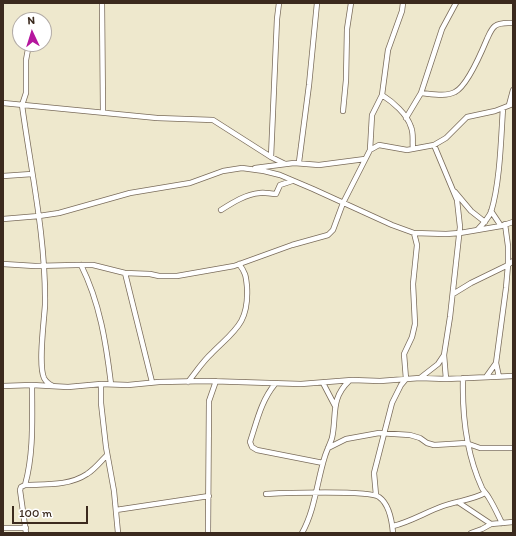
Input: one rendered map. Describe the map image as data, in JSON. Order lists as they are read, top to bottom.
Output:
{
  "scale_bar": "100 m",
  "north": "top"
}
